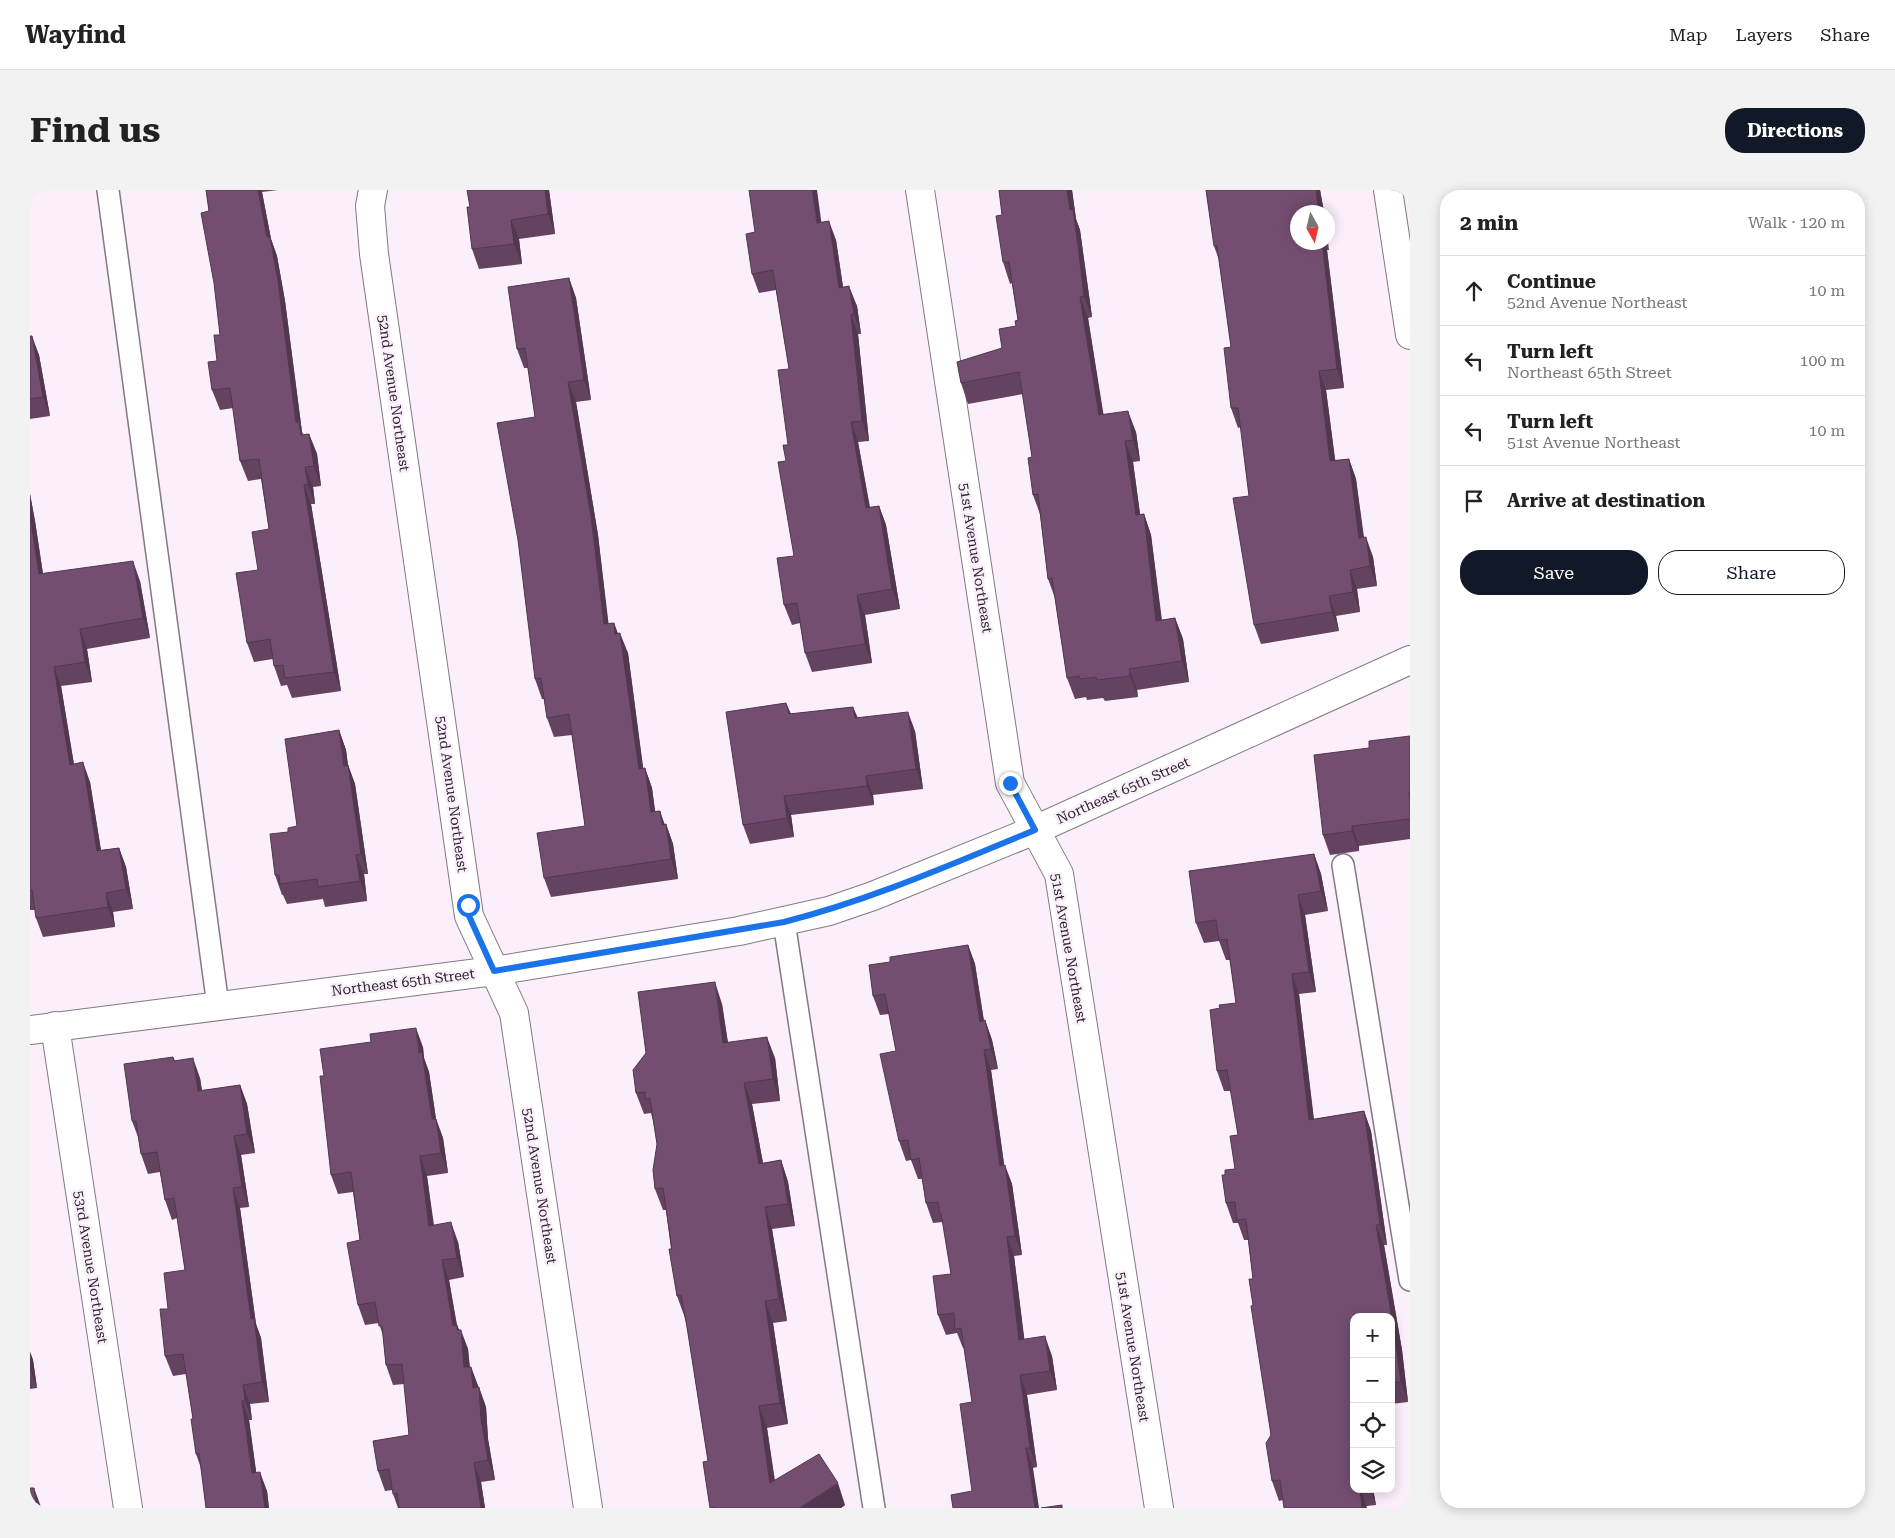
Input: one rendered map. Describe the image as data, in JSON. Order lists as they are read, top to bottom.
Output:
{
  "streets": {
    "street": [
      "52nd Avenue Northeast",
      "51st Avenue Northeast",
      "Northeast 65th Street",
      "53rd Avenue Northeast"
    ]
  },
  "crossings": [
    ["52nd Avenue Northeast", "Northeast 65th Street"],
    ["51st Avenue Northeast", "Northeast 65th Street"],
    ["Northeast 65th Street", "53rd Avenue Northeast"]
  ],
  "north": "bottom",
  "page": {
    "header": "Wayfind",
    "nav": ["Map", "Layers", "Share"],
    "buttons": [
      "Directions",
      ["Save", "Share"]
    ],
    "title": "Find us",
    "heading": ["2 min", "Walk · 120 m"],
    "list": [
      ["Continue", "52nd Avenue Northeast", "10 m"],
      ["Turn left", "Northeast 65th Street", "100 m"],
      ["Turn left", "51st Avenue Northeast", "10 m"],
      "Arrive at destination"
    ],
    "map_buttons": ["+", "−"]
  }
}
